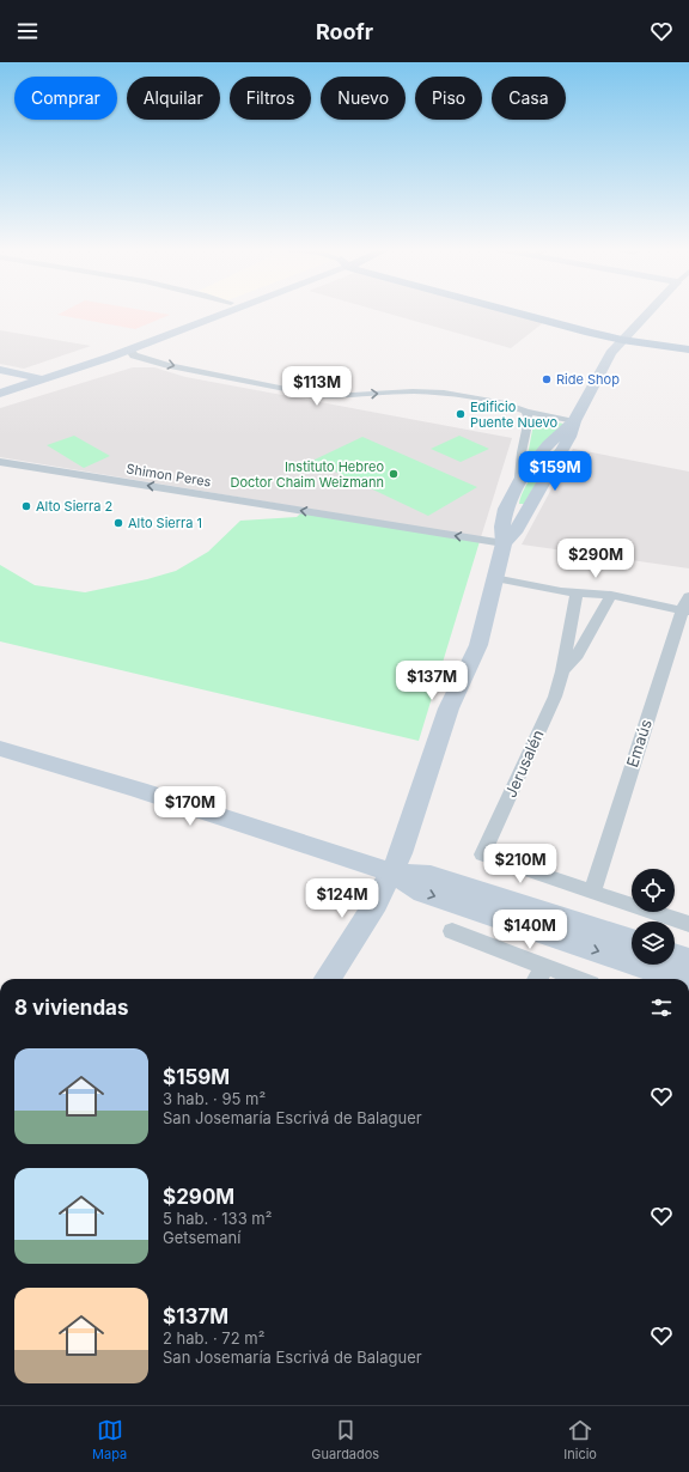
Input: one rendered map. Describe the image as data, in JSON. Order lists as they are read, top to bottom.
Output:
{
  "streets": {
    "street": ["Shimon Peres", "Emaús", "Jerusalén"]
  },
  "crossings": [
    ["Emaús", "Jerusalén"]
  ],
  "places": [
    "Ride Shop",
    "Edificio Puente Nuevo",
    "Instituto Hebreo Doctor Chaim Weizmann",
    "Alto Sierra 2",
    "Alto Sierra 1"
  ],
  "page": {
    "header": "Roofr",
    "chip": [
      "Comprar",
      "Alquilar",
      "Filtros",
      "Nuevo",
      "Piso",
      "Casa"
    ],
    "price": [
      "$113M",
      "$159M",
      "$290M",
      "$137M",
      "$170M",
      "$210M",
      "$124M",
      "$140M"
    ],
    "heading": "8 viviendas",
    "list": [
      {
        "name": "$159M",
        "note": "3 hab. · 95 m² · San Josemaría Escrivá de Balaguer"
      },
      {
        "name": "$290M",
        "note": "5 hab. · 133 m² · Getsemaní"
      },
      {
        "name": "$137M",
        "note": "2 hab. · 72 m² · San Josemaría Escrivá de Balaguer"
      }
    ],
    "tabs": ["Mapa", "Guardados", "Inicio"]
  }
}
